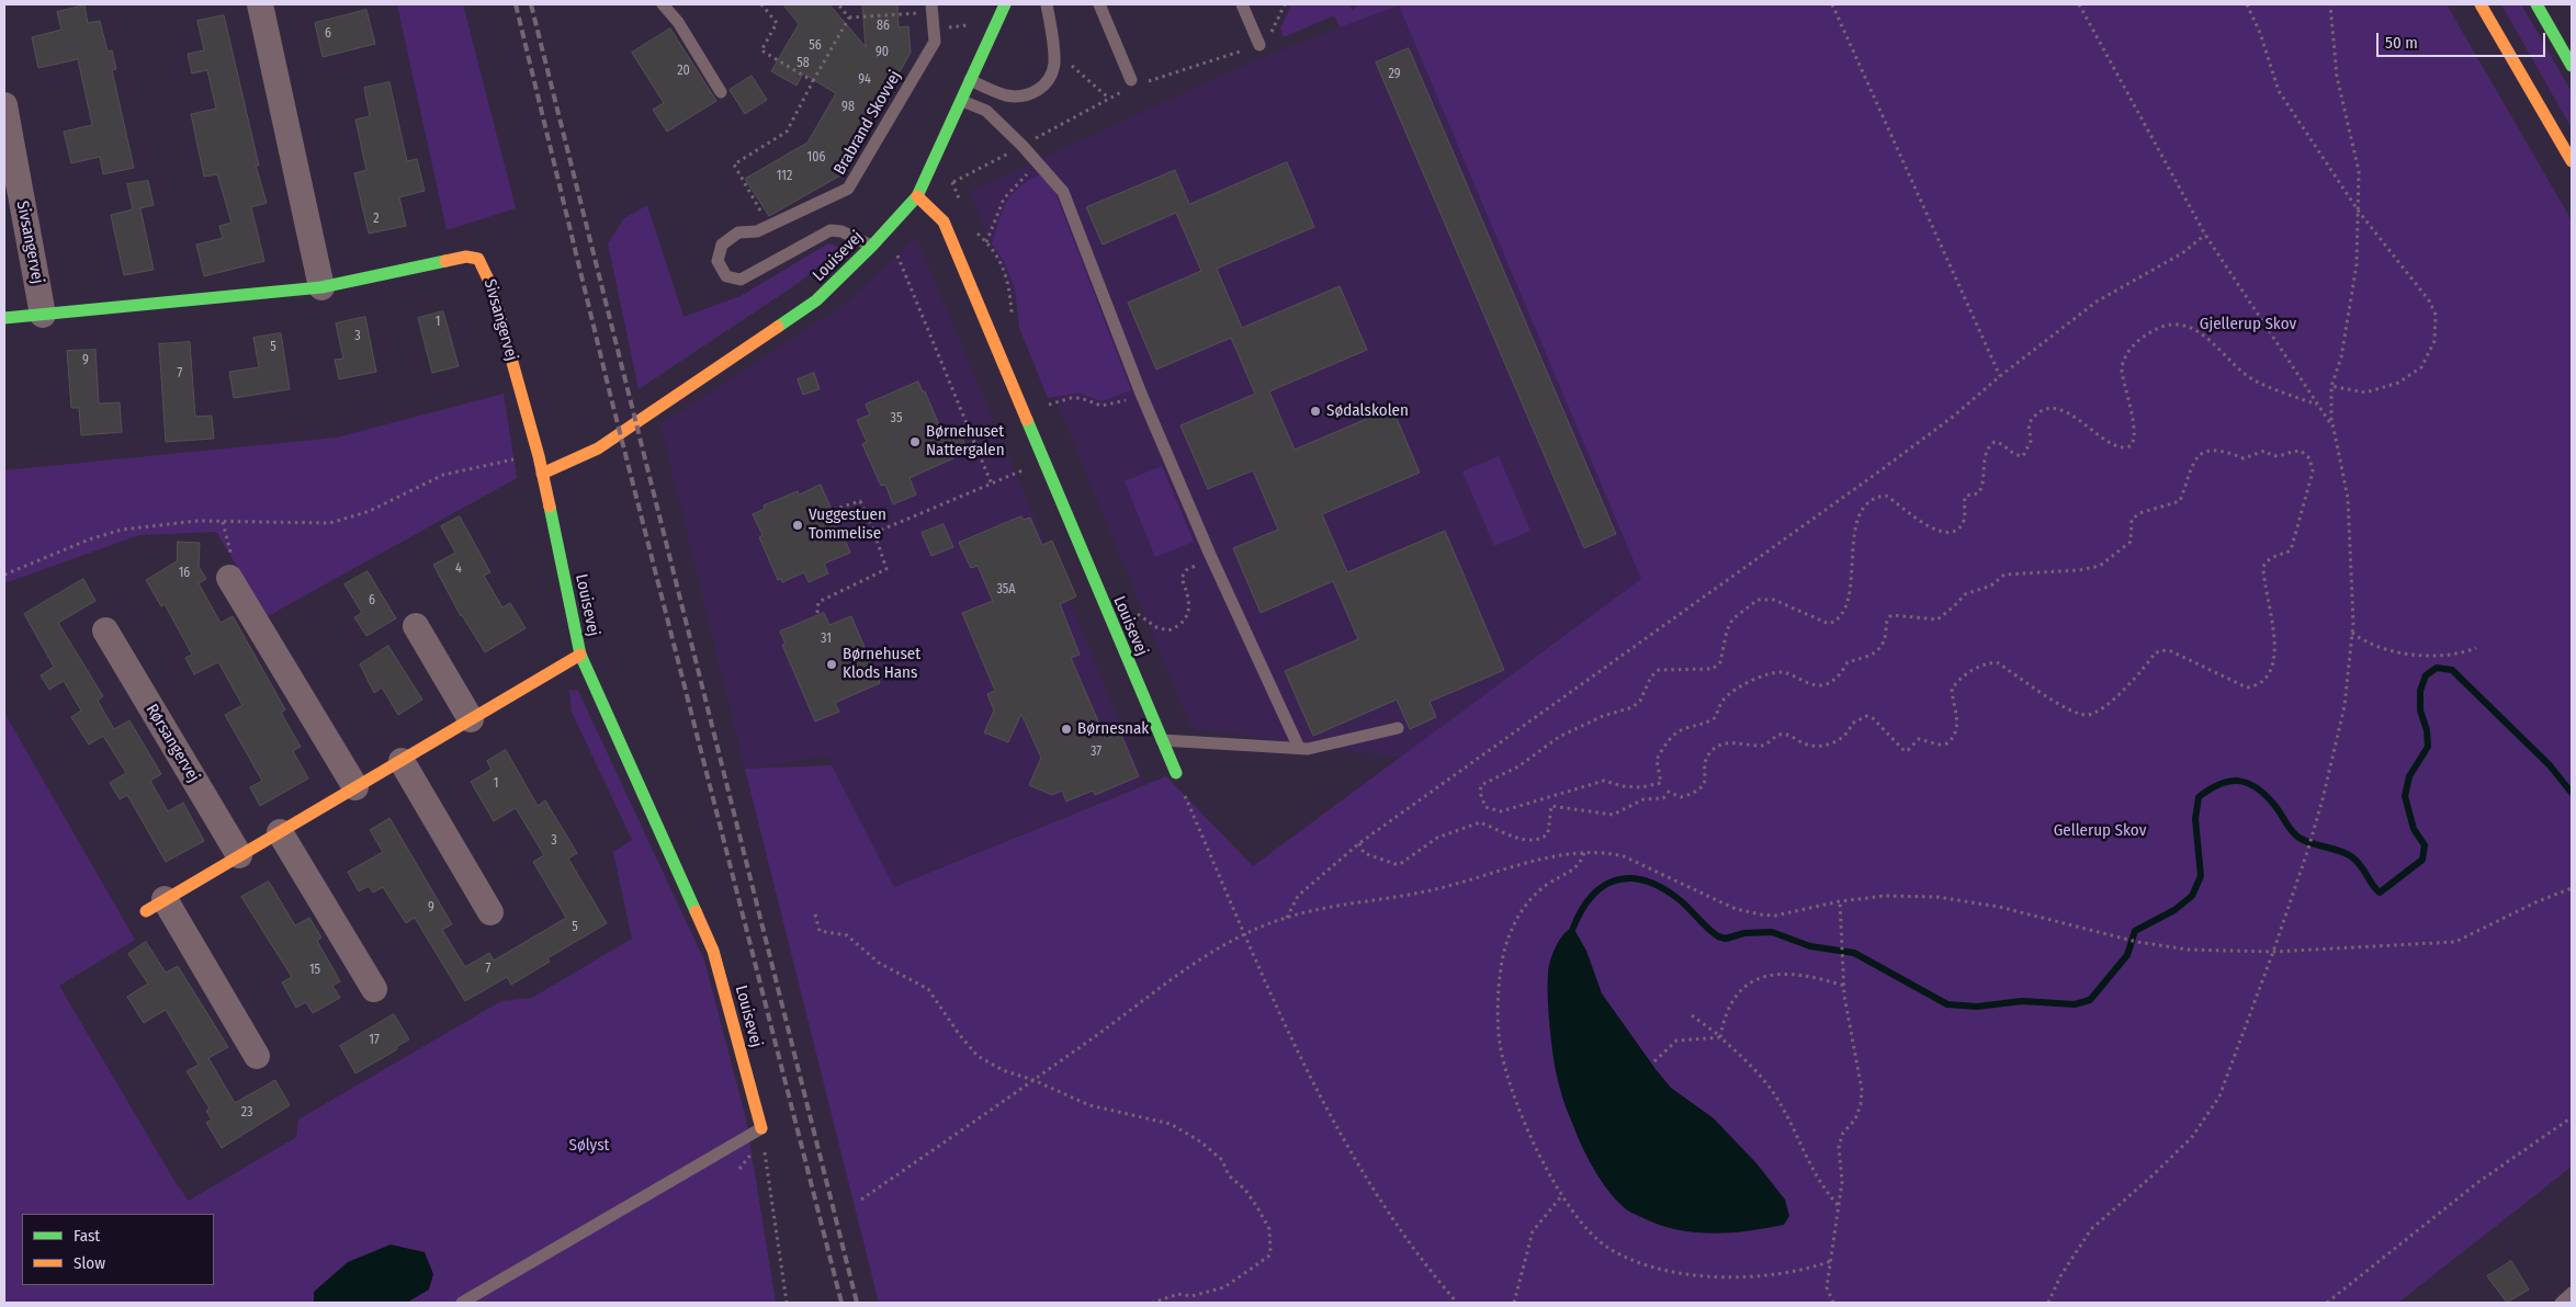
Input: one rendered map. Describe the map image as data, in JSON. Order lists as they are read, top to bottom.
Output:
{
  "streets": {
    "street": ["Sivsangervej", "Louisevej", "Rørsangervej"],
    "lane": ["Brabrand Skovvej"]
  },
  "crossings": [
    ["Brabrand Skovvej", "Louisevej"],
    ["Sivsangervej", "Louisevej"]
  ],
  "parks": ["Gjellerup Skov", "Gellerup Skov", "Sølyst"],
  "places": [
    "Sødalskolen",
    "Børnehuset Nattergalen",
    "Vuggestuen Tommelise",
    "Børnehuset Klods Hans",
    "Børnesnak"
  ],
  "house_numbers": [
    "86",
    "6",
    "56",
    "90",
    "58",
    "20",
    "29",
    "94",
    "98",
    "106",
    "112",
    "2",
    "1",
    "3",
    "5",
    "9",
    "7",
    "35",
    "4",
    "16",
    "35A",
    "6",
    "31",
    "37",
    "1",
    "3",
    "9",
    "5",
    "7",
    "15",
    "17",
    "23"
  ],
  "legend": ["Fast", "Slow"],
  "scale_bar": "50 m"
}
